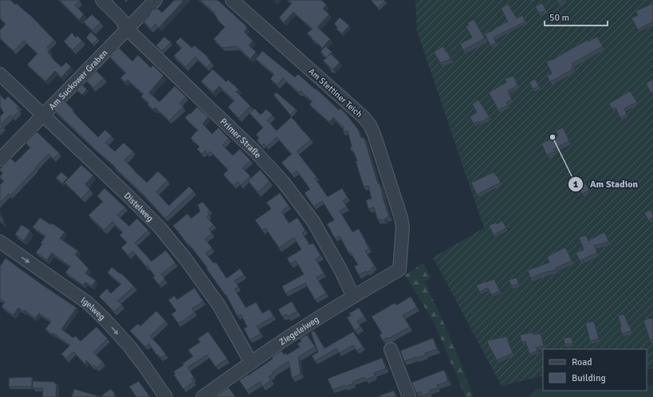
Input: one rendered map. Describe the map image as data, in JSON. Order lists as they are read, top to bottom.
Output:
{
  "streets": {
    "street": [
      "Am Suckower Graben",
      "Am Stettiner Teich",
      "Primer Straße",
      "Distelweg",
      "Igelweg",
      "Ziegeleiweg"
    ]
  },
  "crossings": [
    ["Am Suckower Graben", "Primer Straße"],
    ["Am Suckower Graben", "Distelweg"],
    ["Am Stettiner Teich", "Ziegeleiweg"],
    ["Primer Straße", "Ziegeleiweg"],
    ["Distelweg", "Ziegeleiweg"]
  ],
  "one_way": ["Igelweg"],
  "places": ["Am Stadion"],
  "legend": ["Road", "Building"],
  "scale_bar": "50 m"
}
